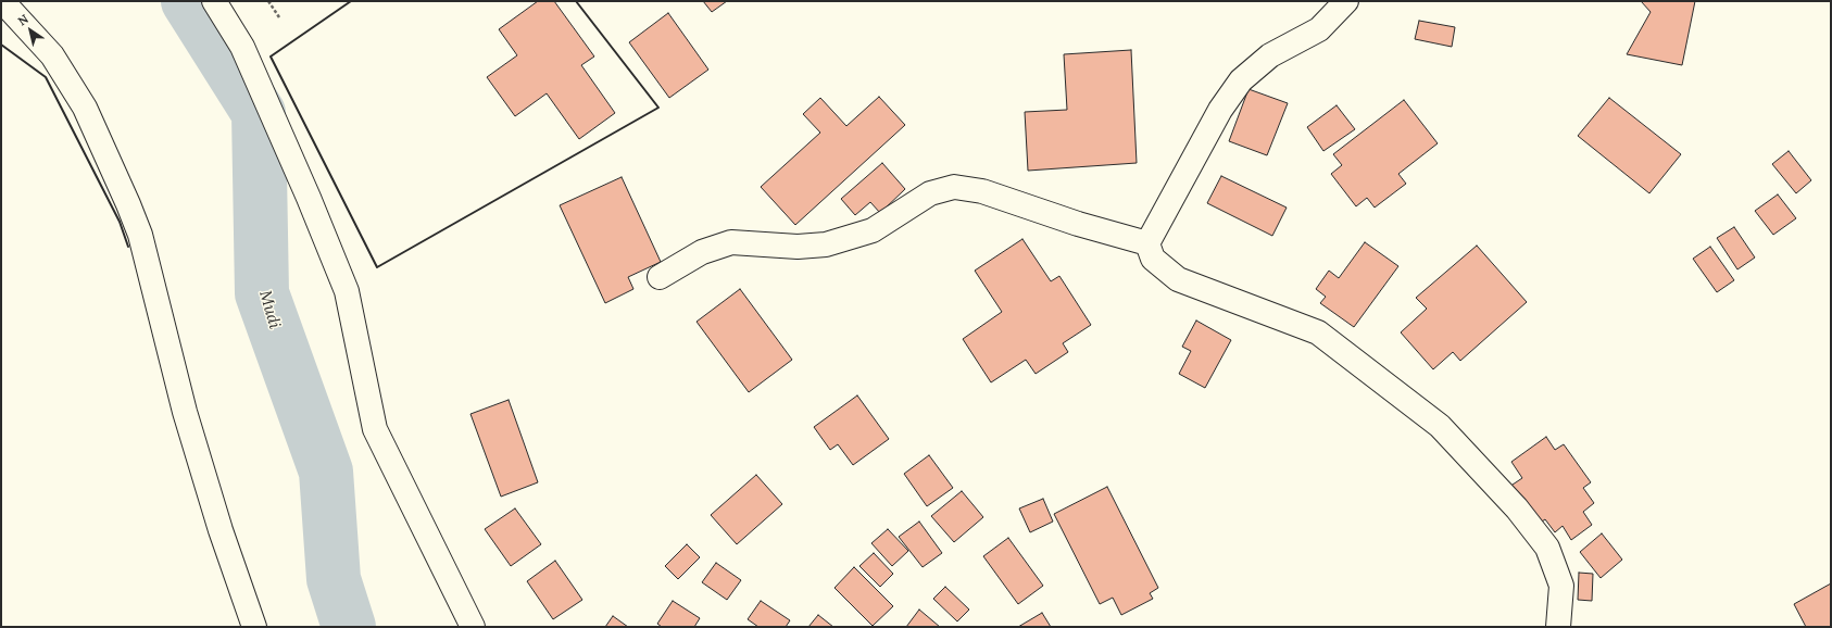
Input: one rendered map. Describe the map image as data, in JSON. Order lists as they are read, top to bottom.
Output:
{
  "water": ["Mudi"],
  "north": "top left"
}
